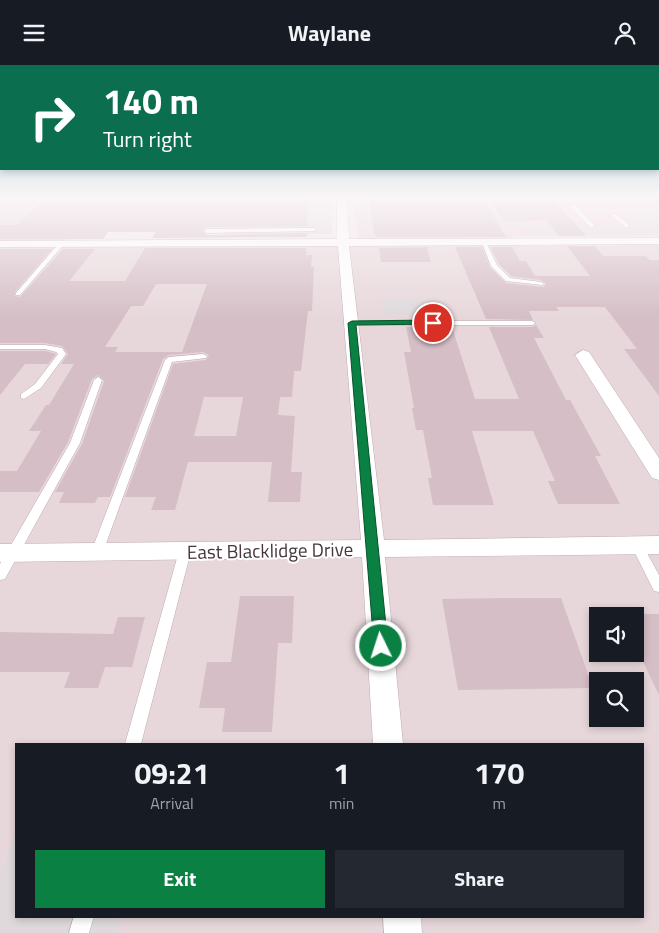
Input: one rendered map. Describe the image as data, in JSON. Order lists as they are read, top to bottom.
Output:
{
  "streets": {
    "street": ["East Blacklidge Drive"]
  },
  "page": {
    "header": "Waylane",
    "turn": ["140 m", "Turn right"],
    "eta": [
      "09:21",
      "Arrival",
      "1",
      "min",
      "170",
      "m"
    ],
    "buttons": ["Exit", "Share"]
  }
}
